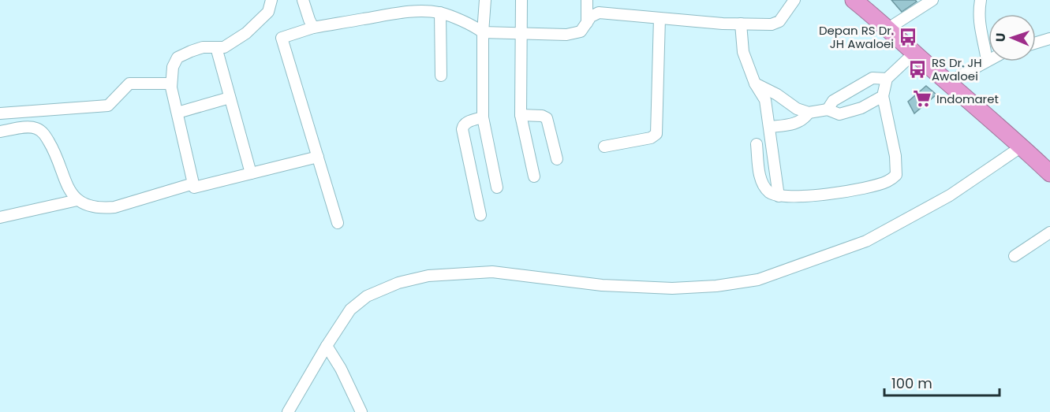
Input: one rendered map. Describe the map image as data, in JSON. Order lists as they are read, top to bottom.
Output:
{
  "places": {
    "bus stop": ["Depan RS Dr. JH Awaloei", "RS Dr. JH Awaloei"],
    "supermarket": ["Indomaret"]
  },
  "scale_bar": "100 m",
  "north": "left"
}
